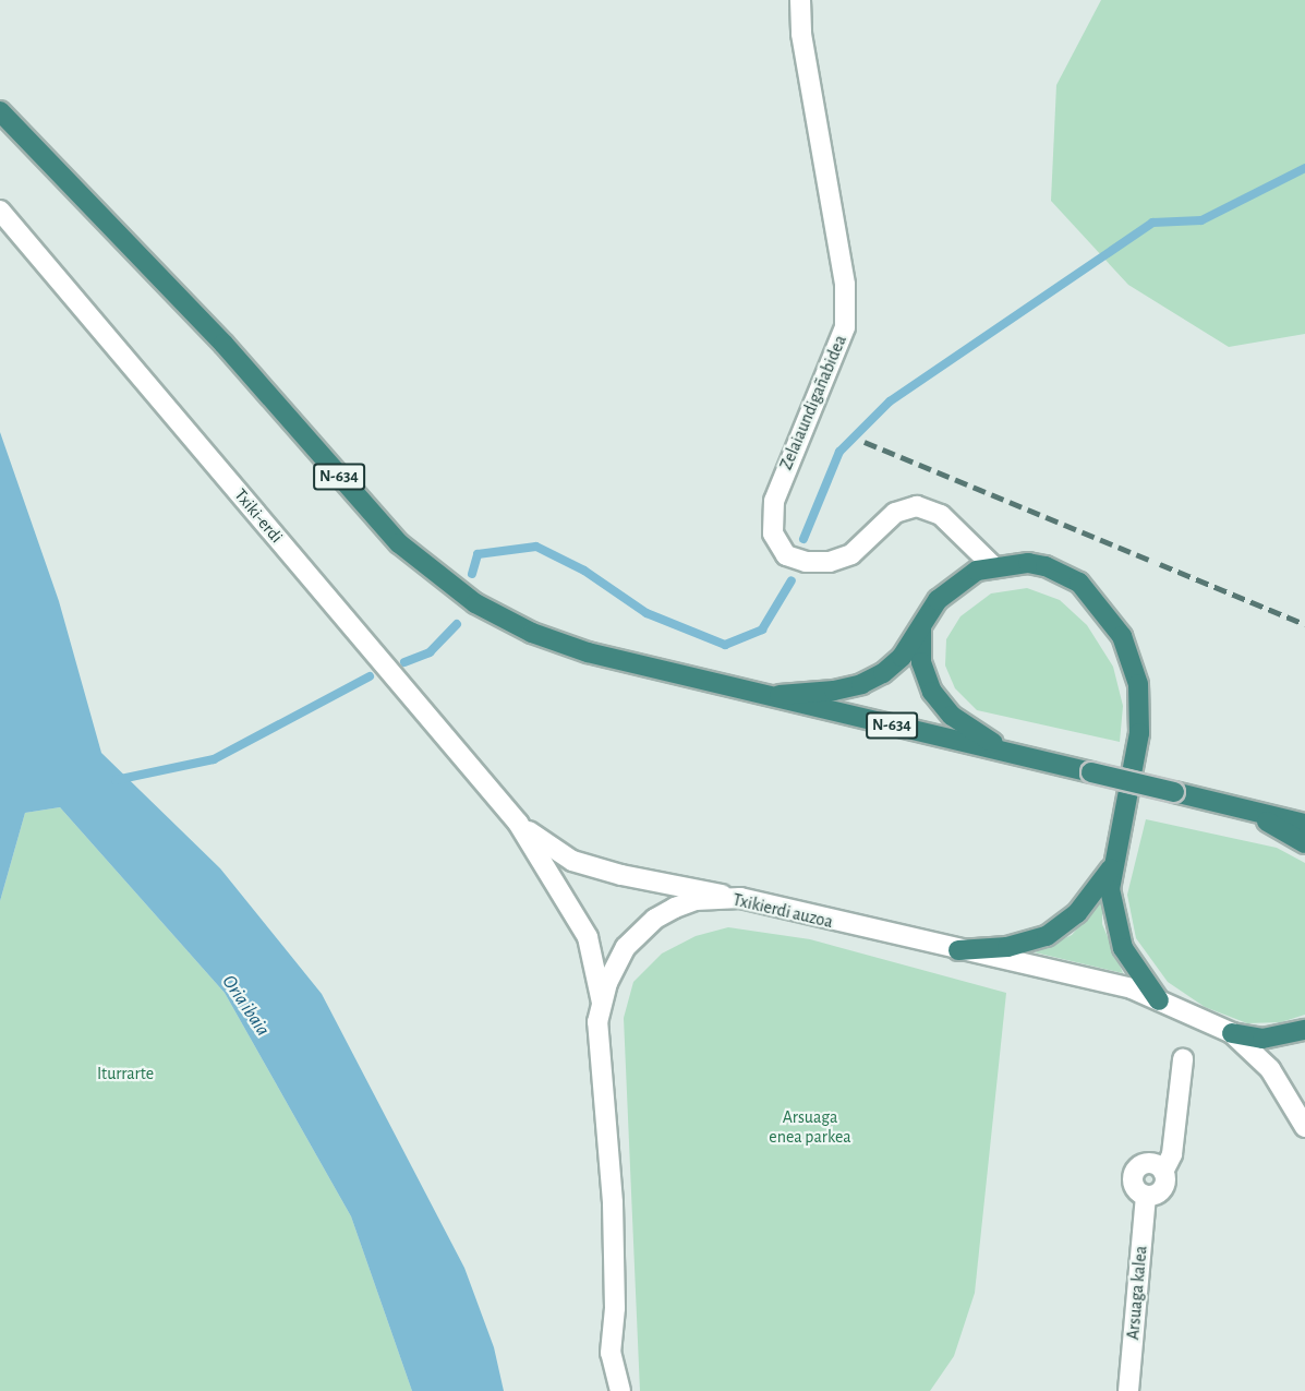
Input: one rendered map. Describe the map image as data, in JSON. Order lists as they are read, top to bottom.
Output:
{
  "streets": {
    "highway": ["N-634"],
    "street": [
      "Zelaiaundigañabidea",
      "Txiki-erdi",
      "Txikierdi auzoa",
      "Arsuaga kalea"
    ]
  },
  "water": ["Oria ibaia"],
  "parks": ["Iturrarte", "Arsuaga enea parkea"]
}
